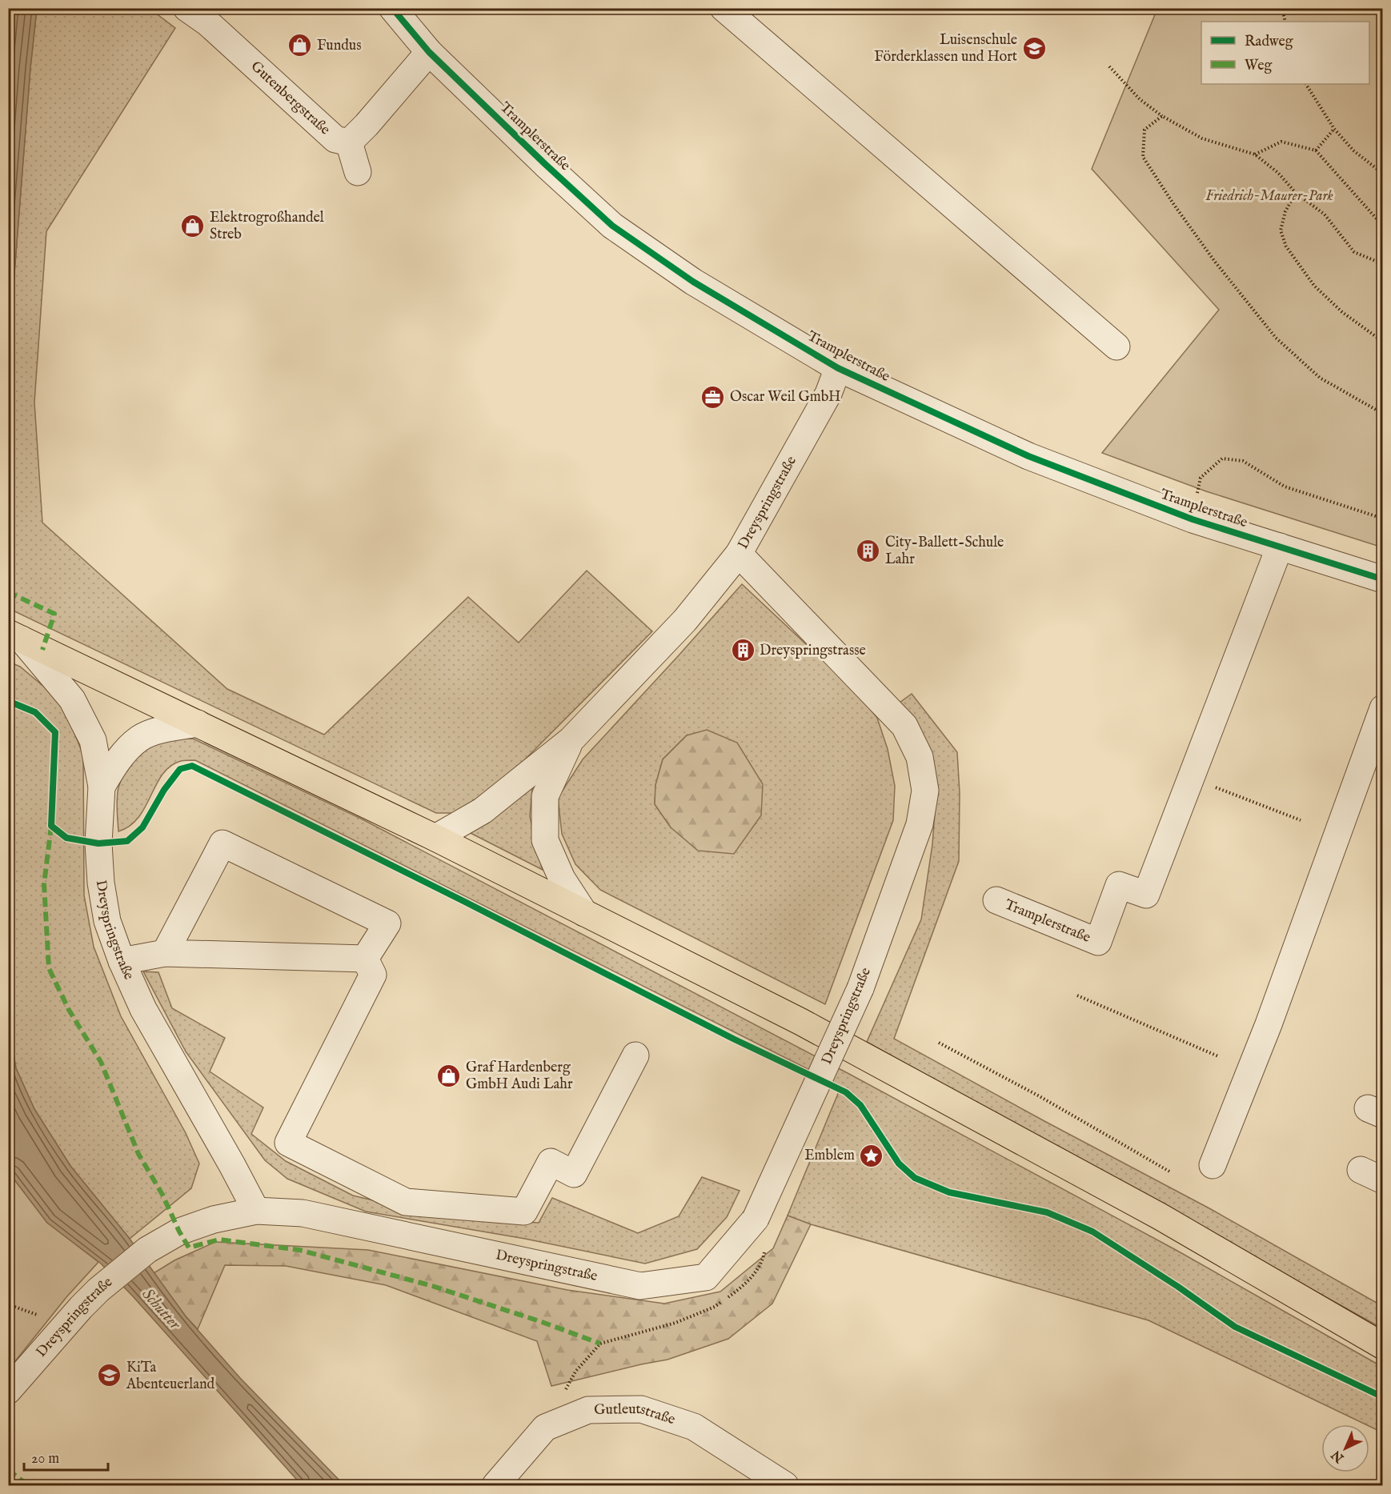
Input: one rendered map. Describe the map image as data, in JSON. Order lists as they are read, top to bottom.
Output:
{
  "streets": {
    "street": [
      "Gutenbergstraße",
      "Tramplerstraße",
      "Dreyspringstraße",
      "Gutleutstraße"
    ]
  },
  "crossings": [
    ["Tramplerstraße", "Dreyspringstraße"]
  ],
  "water": ["Schutter"],
  "parks": ["Friedrich-Maurer-Park"],
  "places": {
    "shop": ["Fundus", "Elektrogroßhandel Streb", "Graf Hardenberg GmbH Audi Lahr"],
    "school or university": ["Luisenschule Förderklassen und Hort", "KiTa Abenteuerland"],
    "office": ["Oscar Weil GmbH"],
    "building": ["City-Ballett-Schule Lahr", "Dreyspringstrasse"],
    "place": ["Emblem"]
  },
  "legend": ["Radweg", "Weg"],
  "scale_bar": "20 m",
  "north": "bottom left"
}
